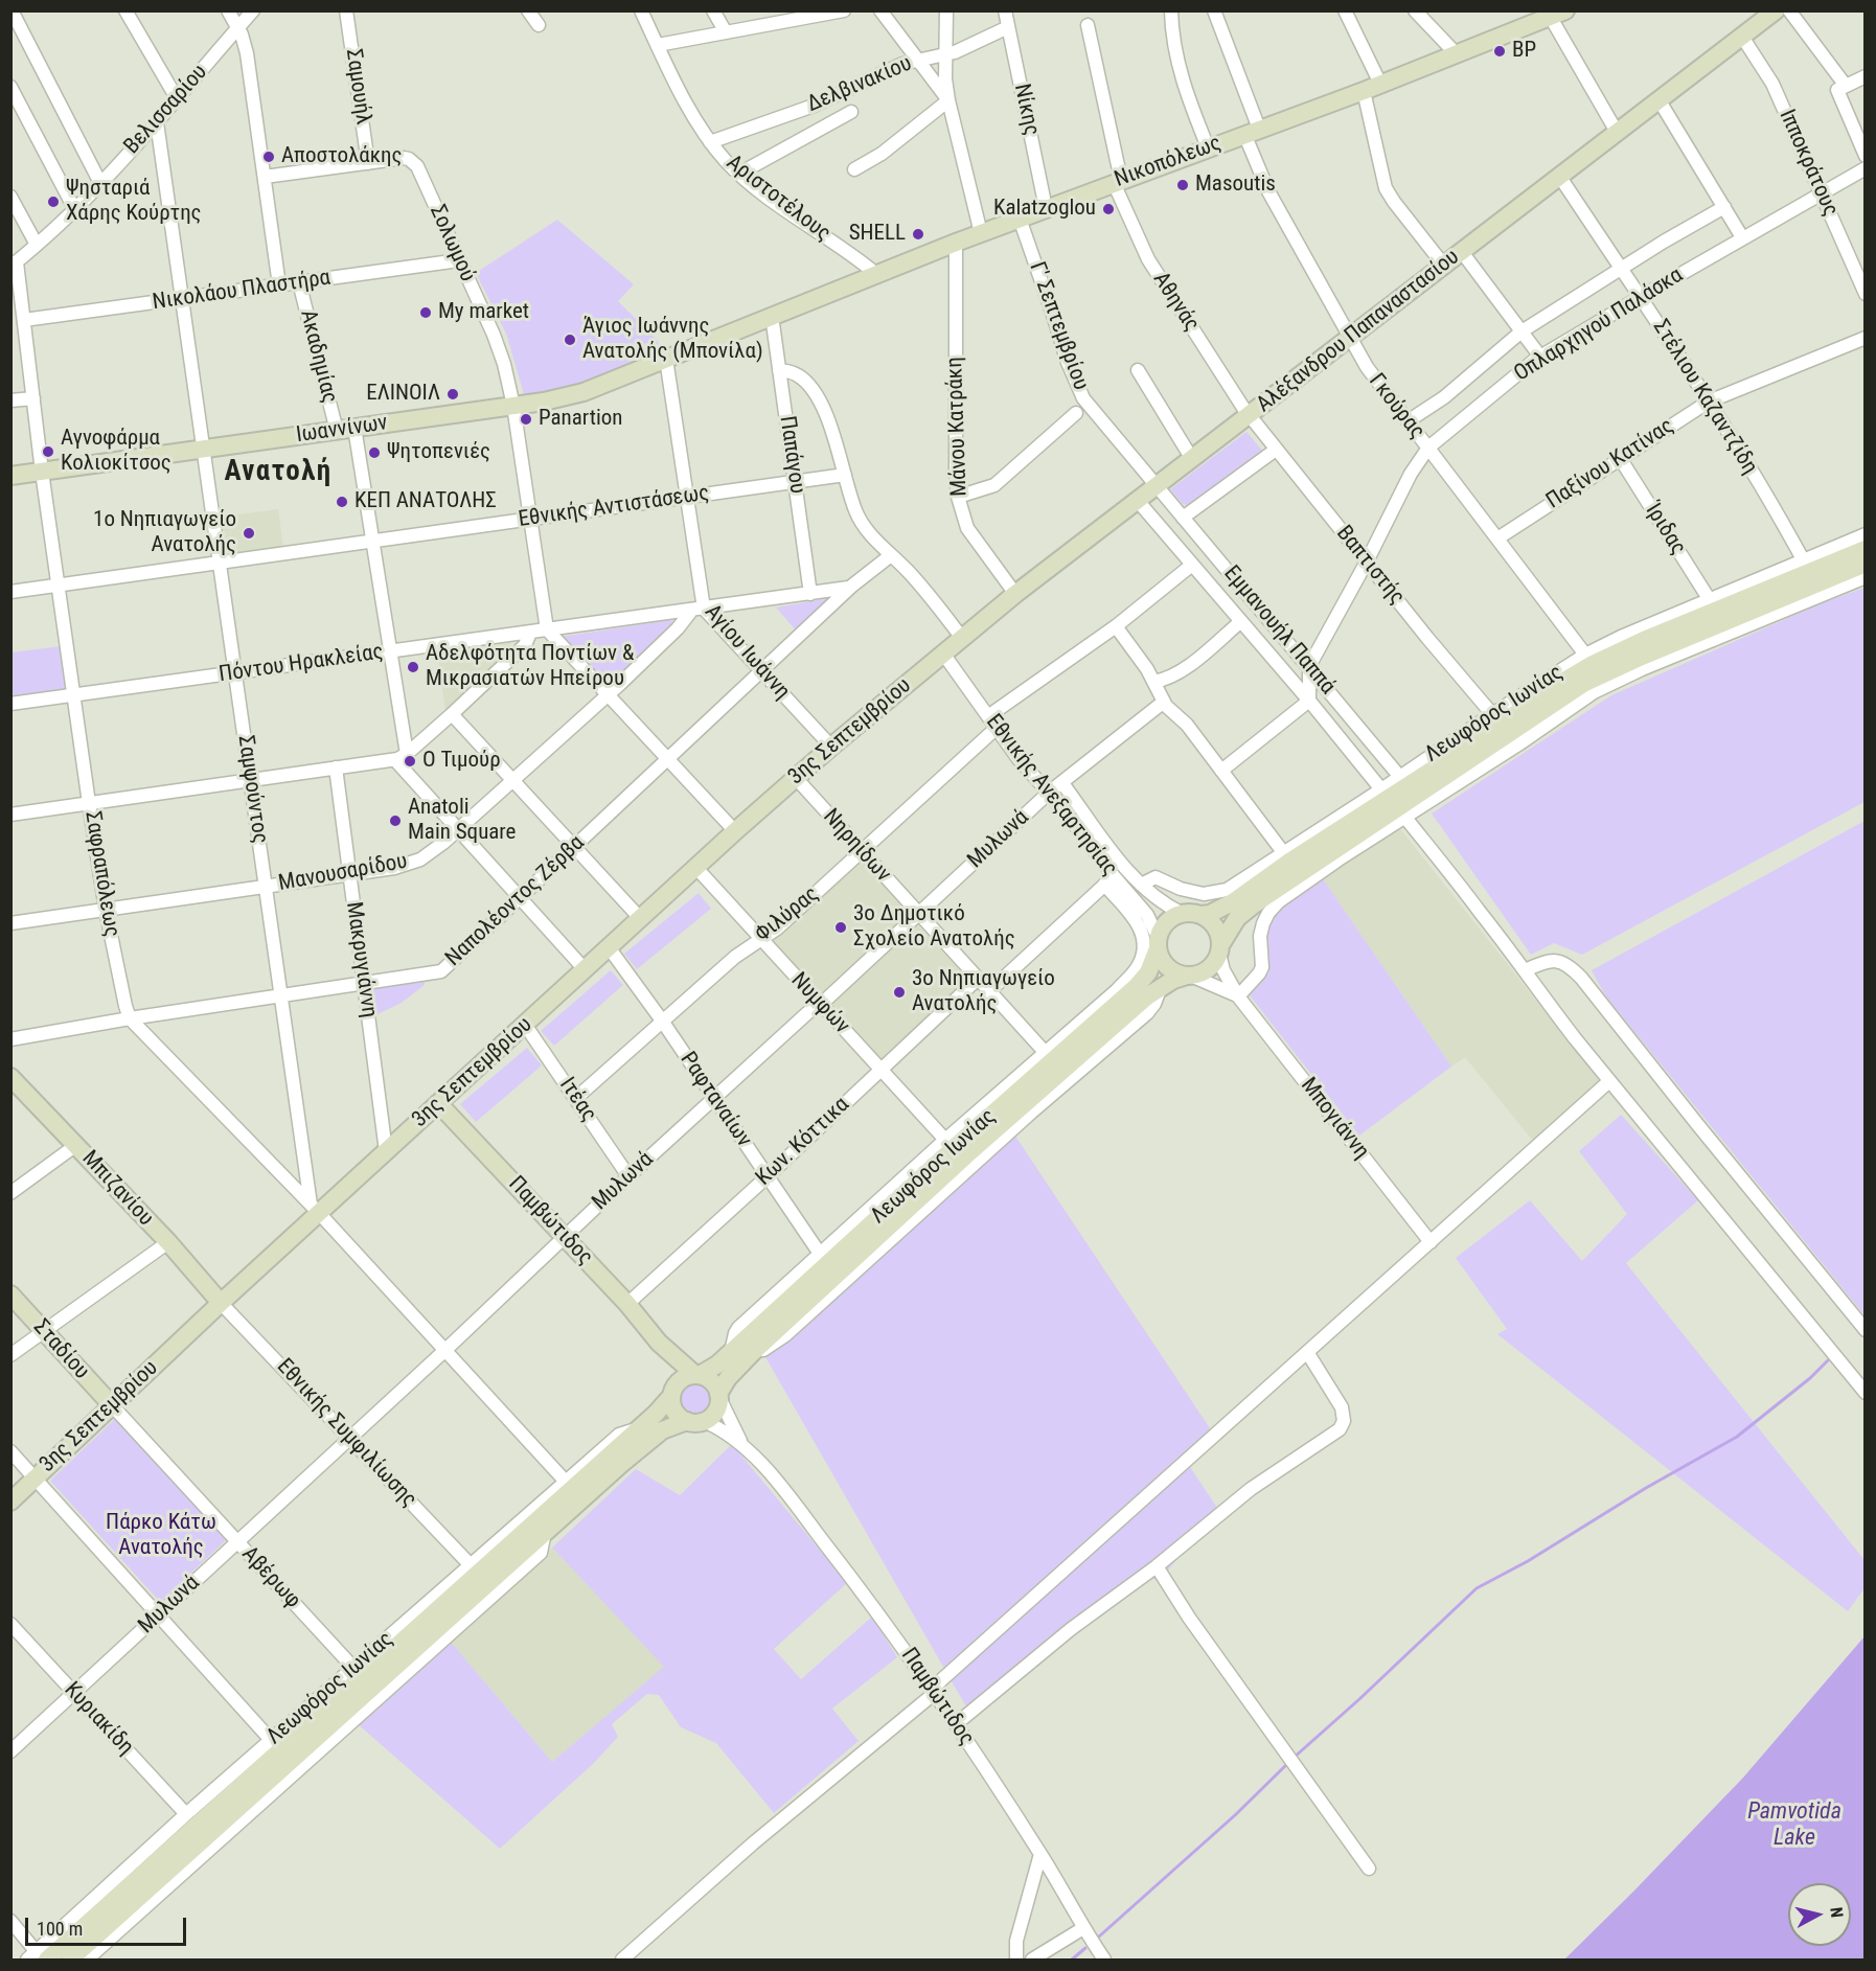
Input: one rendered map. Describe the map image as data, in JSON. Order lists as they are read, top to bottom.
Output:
{
  "streets": {
    "street": [
      "Δελβινακίου",
      "Σαμουήλ",
      "Βελισσαρίου",
      "Νίκης",
      "Νικοπόλεως",
      "Ιπποκράτους",
      "Αριστοτέλους",
      "Σολωμού",
      "Νικολάου Πλαστήρα",
      "Αθηνάς",
      "Οπλαρχηγού Παλάσκα",
      "Γ' Σεπτεμβρίου",
      "Αλέξανδρου Παπαναστασίου",
      "Ακαδημίας",
      "Στέλιου Καζαντζίδη",
      "Γκούρας",
      "Μάνου Κατράκη",
      "Ιωαννίνων",
      "Παπάγου",
      "Παξίνου Κατίνας",
      "Εθνικής Αντιστάσεως",
      "Ίριδας",
      "Βαπτιστής",
      "Εμμανουήλ Παππά",
      "Αγίου Ιωάννη",
      "Πόντου Ηρακλείας",
      "Λεωφόρος Ιωνίας",
      "3ης Σεπτεμβρίου",
      "Σαμψούντος",
      "Εθνικής Ανεξαρτησίας",
      "Μυλωνά",
      "Νηρηίδων",
      "Μανουσαρίδου",
      "Σαφραπόλεως",
      "Ναπολέοντος Ζέρβα",
      "Φιλύρας",
      "Μακρυγιάννη",
      "Νυμφών",
      "Ιτέας",
      "Ραφταναίων",
      "Μπογιάννη",
      "Κων. Κόττικα",
      "Μπιζανίου",
      "Παμβώτιδος",
      "Σταδίου",
      "Εθνικής Συμφιλίωσης",
      "Αβέρωφ",
      "Κυριακίδη"
    ]
  },
  "crossings": [
    ["Δελβινακίου", "Νίκης"],
    ["Δελβινακίου", "Αριστοτέλους"],
    ["Σαμουήλ", "Σολωμού"],
    ["Βελισσαρίου", "Σαμψούντος"],
    ["Βελισσαρίου", "Σαφραπόλεως"],
    ["Νίκης", "Νικοπόλεως"],
    ["Νικοπόλεως", "Αριστοτέλους"],
    ["Νικοπόλεως", "Αθηνάς"],
    ["Νικοπόλεως", "Γ' Σεπτεμβρίου"],
    ["Νικοπόλεως", "Γκούρας"],
    ["Νικοπόλεως", "Μάνου Κατράκη"],
    ["Νικοπόλεως", "Ιωαννίνων"],
    ["Νικοπόλεως", "Παπάγου"],
    ["Ιπποκράτους", "Οπλαρχηγού Παλάσκα"],
    ["Ιπποκράτους", "Αλέξανδρου Παπαναστασίου"],
    ["Σολωμού", "Νικολάου Πλαστήρα"],
    ["Σολωμού", "Ιωαννίνων"],
    ["Σολωμού", "Εθνικής Αντιστάσεως"],
    ["Σολωμού", "Πόντου Ηρακλείας"],
    ["Νικολάου Πλαστήρα", "Ακαδημίας"],
    ["Νικολάου Πλαστήρα", "Σαμψούντος"],
    ["Νικολάου Πλαστήρα", "Σαφραπόλεως"],
    ["Αθηνάς", "Αλέξανδρου Παπαναστασίου"],
    ["Αθηνάς", "Βαπτιστής"],
    ["Οπλαρχηγού Παλάσκα", "Στέλιου Καζαντζίδη"],
    ["Οπλαρχηγού Παλάσκα", "Γκούρας"],
    ["Οπλαρχηγού Παλάσκα", "Βαπτιστής"],
    ["Οπλαρχηγού Παλάσκα", "Εμμανουήλ Παππά"],
    ["Γ' Σεπτεμβρίου", "Αλέξανδρου Παπαναστασίου"],
    ["Γ' Σεπτεμβρίου", "Εμμανουήλ Παππά"],
    ["Αλέξανδρου Παπαναστασίου", "Στέλιου Καζαντζίδη"],
    ["Αλέξανδρου Παπαναστασίου", "Γκούρας"],
    ["Αλέξανδρου Παπαναστασίου", "Μάνου Κατράκη"],
    ["Αλέξανδρου Παπαναστασίου", "Βαπτιστής"],
    ["Αλέξανδρου Παπαναστασίου", "Εμμανουήλ Παππά"],
    ["Αλέξανδρου Παπαναστασίου", "3ης Σεπτεμβρίου"],
    ["Αλέξανδρου Παπαναστασίου", "Εθνικής Ανεξαρτησίας"],
    ["Ακαδημίας", "Ιωαννίνων"],
    ["Στέλιου Καζαντζίδη", "Παξίνου Κατίνας"],
    ["Στέλιου Καζαντζίδη", "Λεωφόρος Ιωνίας"],
    ["Γκούρας", "Παξίνου Κατίνας"],
    ["Γκούρας", "Λεωφόρος Ιωνίας"],
    ["Ιωαννίνων", "Παπάγου"],
    ["Ιωαννίνων", "Αγίου Ιωάννη"],
    ["Ιωαννίνων", "Σαμψούντος"],
    ["Ιωαννίνων", "Σαφραπόλεως"],
    ["Παπάγου", "Εθνικής Αντιστάσεως"],
    ["Παπάγου", "Πόντου Ηρακλείας"],
    ["Παξίνου Κατίνας", "Ίριδας"],
    ["Εθνικής Αντιστάσεως", "Αγίου Ιωάννη"],
    ["Εθνικής Αντιστάσεως", "Σαμψούντος"],
    ["Εθνικής Αντιστάσεως", "Σαφραπόλεως"],
    ["Ίριδας", "Λεωφόρος Ιωνίας"],
    ["Βαπτιστής", "Λεωφόρος Ιωνίας"],
    ["Εμμανουήλ Παππά", "Λεωφόρος Ιωνίας"],
    ["Αγίου Ιωάννη", "Πόντου Ηρακλείας"],
    ["Αγίου Ιωάννη", "3ης Σεπτεμβρίου"],
    ["Αγίου Ιωάννη", "Μανουσαρίδου"],
    ["Αγίου Ιωάννη", "Ναπολέοντος Ζέρβα"],
    ["Πόντου Ηρακλείας", "Σαμψούντος"],
    ["Πόντου Ηρακλείας", "Μανουσαρίδου"],
    ["Πόντου Ηρακλείας", "Σαφραπόλεως"],
    ["Πόντου Ηρακλείας", "Ναπολέοντος Ζέρβα"],
    ["Λεωφόρος Ιωνίας", "Εθνικής Ανεξαρτησίας"],
    ["Λεωφόρος Ιωνίας", "Σαφραπόλεως"],
    ["Λεωφόρος Ιωνίας", "Μπογιάννη"],
    ["Λεωφόρος Ιωνίας", "Παμβώτιδος"],
    ["Λεωφόρος Ιωνίας", "Εθνικής Συμφιλίωσης"],
    ["Λεωφόρος Ιωνίας", "Αβέρωφ"],
    ["Λεωφόρος Ιωνίας", "Κυριακίδη"],
    ["3ης Σεπτεμβρίου", "Σαμψούντος"],
    ["3ης Σεπτεμβρίου", "Εθνικής Ανεξαρτησίας"],
    ["3ης Σεπτεμβρίου", "Νηρηίδων"],
    ["3ης Σεπτεμβρίου", "Σαφραπόλεως"],
    ["3ης Σεπτεμβρίου", "Μακρυγιάννη"],
    ["3ης Σεπτεμβρίου", "Νυμφών"],
    ["3ης Σεπτεμβρίου", "Ιτέας"],
    ["3ης Σεπτεμβρίου", "Ραφταναίων"],
    ["3ης Σεπτεμβρίου", "Μπιζανίου"],
    ["3ης Σεπτεμβρίου", "Παμβώτιδος"],
    ["3ης Σεπτεμβρίου", "Σταδίου"],
    ["3ης Σεπτεμβρίου", "Εθνικής Συμφιλίωσης"],
    ["3ης Σεπτεμβρίου", "Αβέρωφ"],
    ["Σαμψούντος", "Μανουσαρίδου"],
    ["Σαμψούντος", "Σαφραπόλεως"],
    ["Σαμψούντος", "Ναπολέοντος Ζέρβα"],
    ["Εθνικής Ανεξαρτησίας", "Μυλωνά"],
    ["Εθνικής Ανεξαρτησίας", "Φιλύρας"],
    ["Εθνικής Ανεξαρτησίας", "Μπογιάννη"],
    ["Μυλωνά", "Νηρηίδων"],
    ["Μυλωνά", "Σαφραπόλεως"],
    ["Μυλωνά", "Νυμφών"],
    ["Μυλωνά", "Ιτέας"],
    ["Μυλωνά", "Ραφταναίων"],
    ["Μυλωνά", "Παμβώτιδος"],
    ["Μυλωνά", "Εθνικής Συμφιλίωσης"],
    ["Μυλωνά", "Αβέρωφ"],
    ["Μυλωνά", "Κυριακίδη"],
    ["Νηρηίδων", "Φιλύρας"],
    ["Νηρηίδων", "Κων. Κόττικα"],
    ["Μανουσαρίδου", "Σαφραπόλεως"],
    ["Μανουσαρίδου", "Μακρυγιάννη"],
    ["Σαφραπόλεως", "Ναπολέοντος Ζέρβα"],
    ["Ναπολέοντος Ζέρβα", "Μακρυγιάννη"],
    ["Φιλύρας", "Νυμφών"],
    ["Φιλύρας", "Ιτέας"],
    ["Φιλύρας", "Ραφταναίων"],
    ["Νυμφών", "Κων. Κόττικα"],
    ["Ραφταναίων", "Κων. Κόττικα"],
    ["Κων. Κόττικα", "Παμβώτιδος"],
    ["Μπιζανίου", "Εθνικής Συμφιλίωσης"],
    ["Σταδίου", "Αβέρωφ"]
  ],
  "districts": ["Ανατολή"],
  "water": ["Pamvotida Lake"],
  "parks": ["Πάρκο Κάτω Ανατολής"],
  "places": [
    "BP",
    "Αποστολάκης",
    "Masoutis",
    "Ψησταριά Χάρης Κούρτης",
    "Kalatzoglou",
    "SHELL",
    "My market",
    "Άγιος Ιωάννης Ανατολής (Μπονίλα)",
    "ΕΛΙΝΟΙΛ",
    "Panartion",
    "Αγνοφάρμα Κολιοκίτσος",
    "Ψητοπενιές",
    "ΚΕΠ ΑΝΑΤΟΛΗΣ",
    "1ο Νηπιαγωγείο Ανατολής",
    "Αδελφότητα Ποντίων & Μικρασιατών Ηπείρου",
    "Ο Τιμούρ",
    "Anatoli Main Square",
    "3ο Δημοτικό Σχολείο Ανατολής",
    "3ο Νηπιαγωγείο Ανατολής"
  ],
  "scale_bar": "100 m",
  "north": "right"
}
